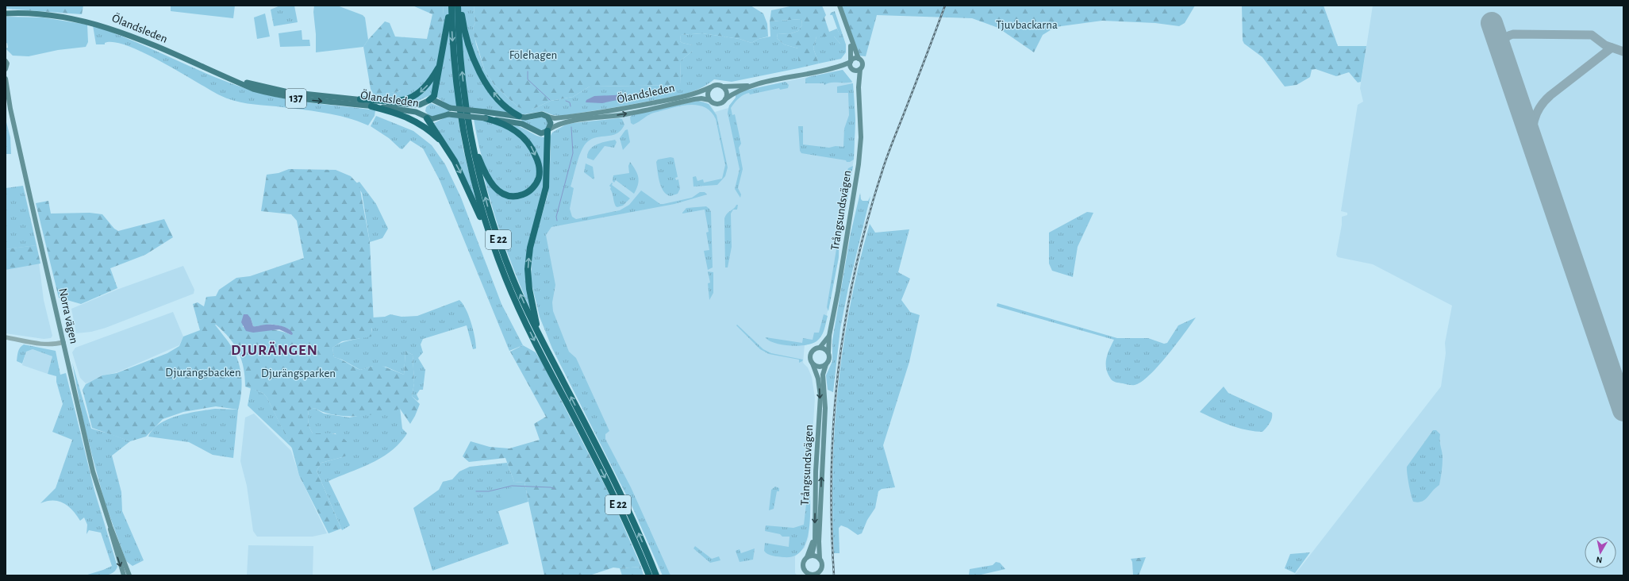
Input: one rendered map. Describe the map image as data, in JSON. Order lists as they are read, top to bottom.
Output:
{
  "streets": {
    "highway": ["E 22"],
    "main road": [
      "Ölandsleden",
      "137",
      "Trångsundsvägen",
      "Norra vägen"
    ]
  },
  "crossings": [
    ["Ölandsleden", "Trångsundsvägen"]
  ],
  "districts": ["DJURÄNGEN"],
  "parks": [
    "Tjuvbackarna",
    "Fölehagen",
    "Djurängsbacken",
    "Djurängsparken"
  ],
  "north": "bottom"
}
